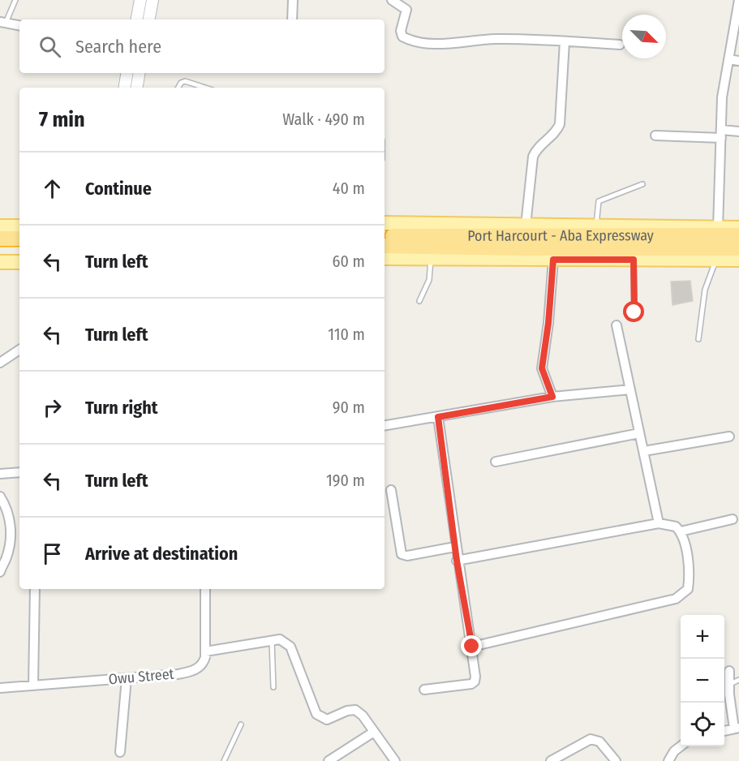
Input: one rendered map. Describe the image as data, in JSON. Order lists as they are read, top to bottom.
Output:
{
  "streets": {
    "highway": ["Port Harcourt - Aba Expressway"],
    "street": ["Owu Street"]
  },
  "north": "bottom right",
  "page": {
    "search": "Search here",
    "heading": ["7 min", "Walk · 490 m"],
    "list": [
      ["Continue", "40 m"],
      ["Turn left", "60 m"],
      ["Turn left", "110 m"],
      ["Turn right", "90 m"],
      ["Turn left", "190 m"],
      "Arrive at destination"
    ],
    "map_buttons": ["+", "−"]
  }
}
